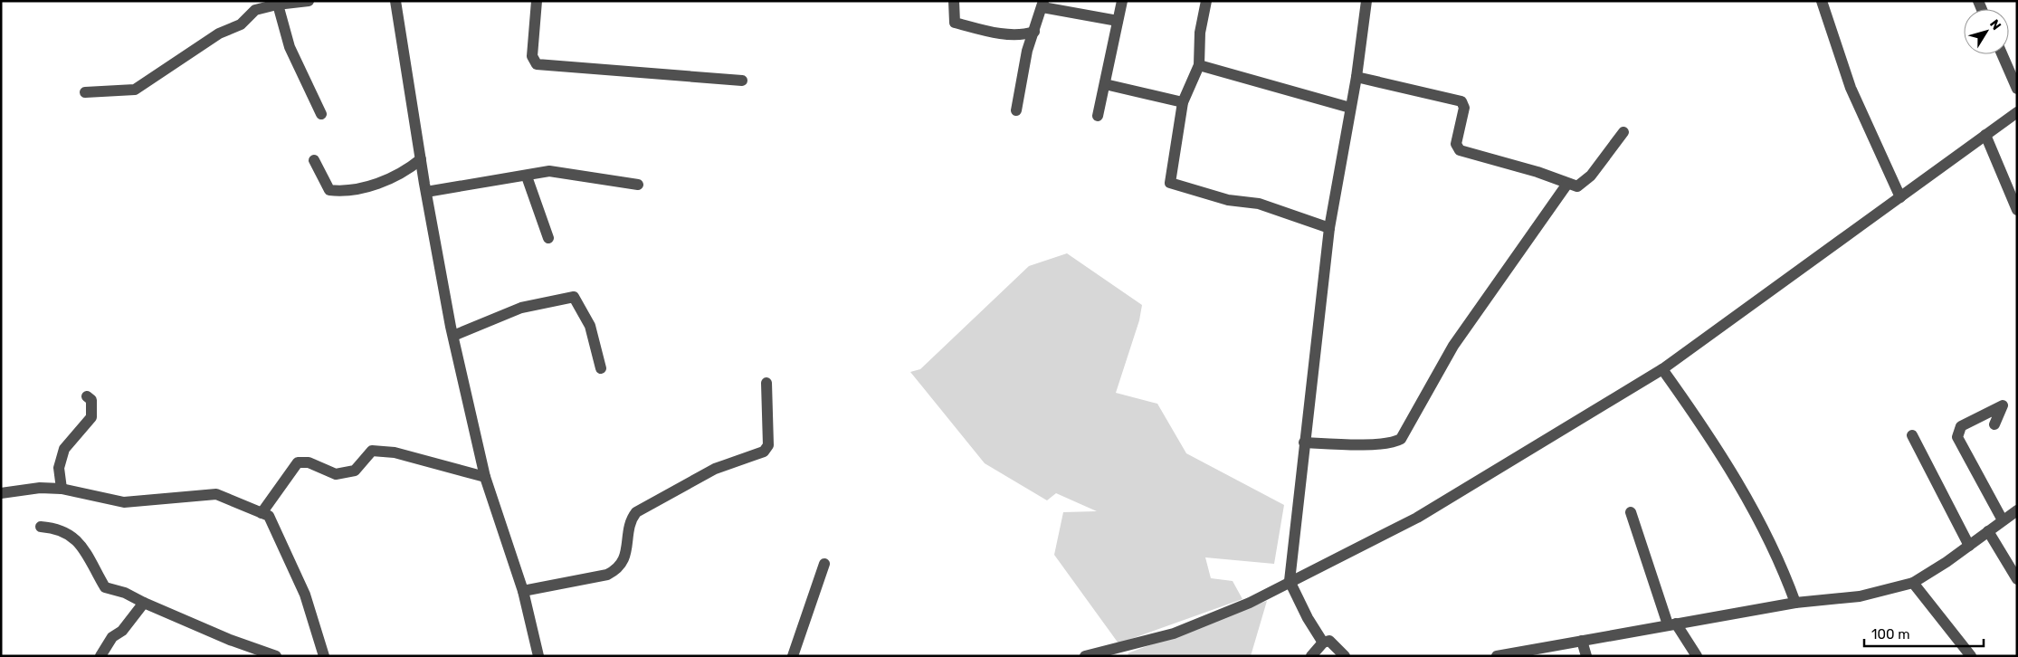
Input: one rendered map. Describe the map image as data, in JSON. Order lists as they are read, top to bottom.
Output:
{
  "scale_bar": "100 m",
  "north": "top right"
}
